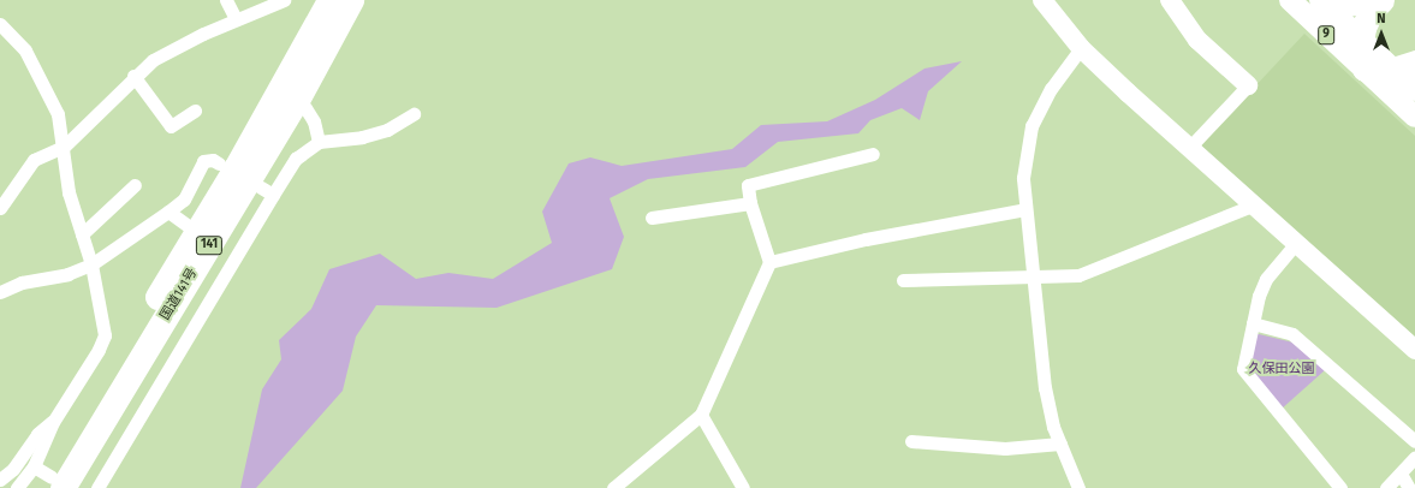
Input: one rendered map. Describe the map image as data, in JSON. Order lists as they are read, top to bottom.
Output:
{
  "streets": {
    "highway": ["141", "国道141号"],
    "main road": ["9"]
  },
  "parks": ["久保田公園"],
  "north": "top"
}
